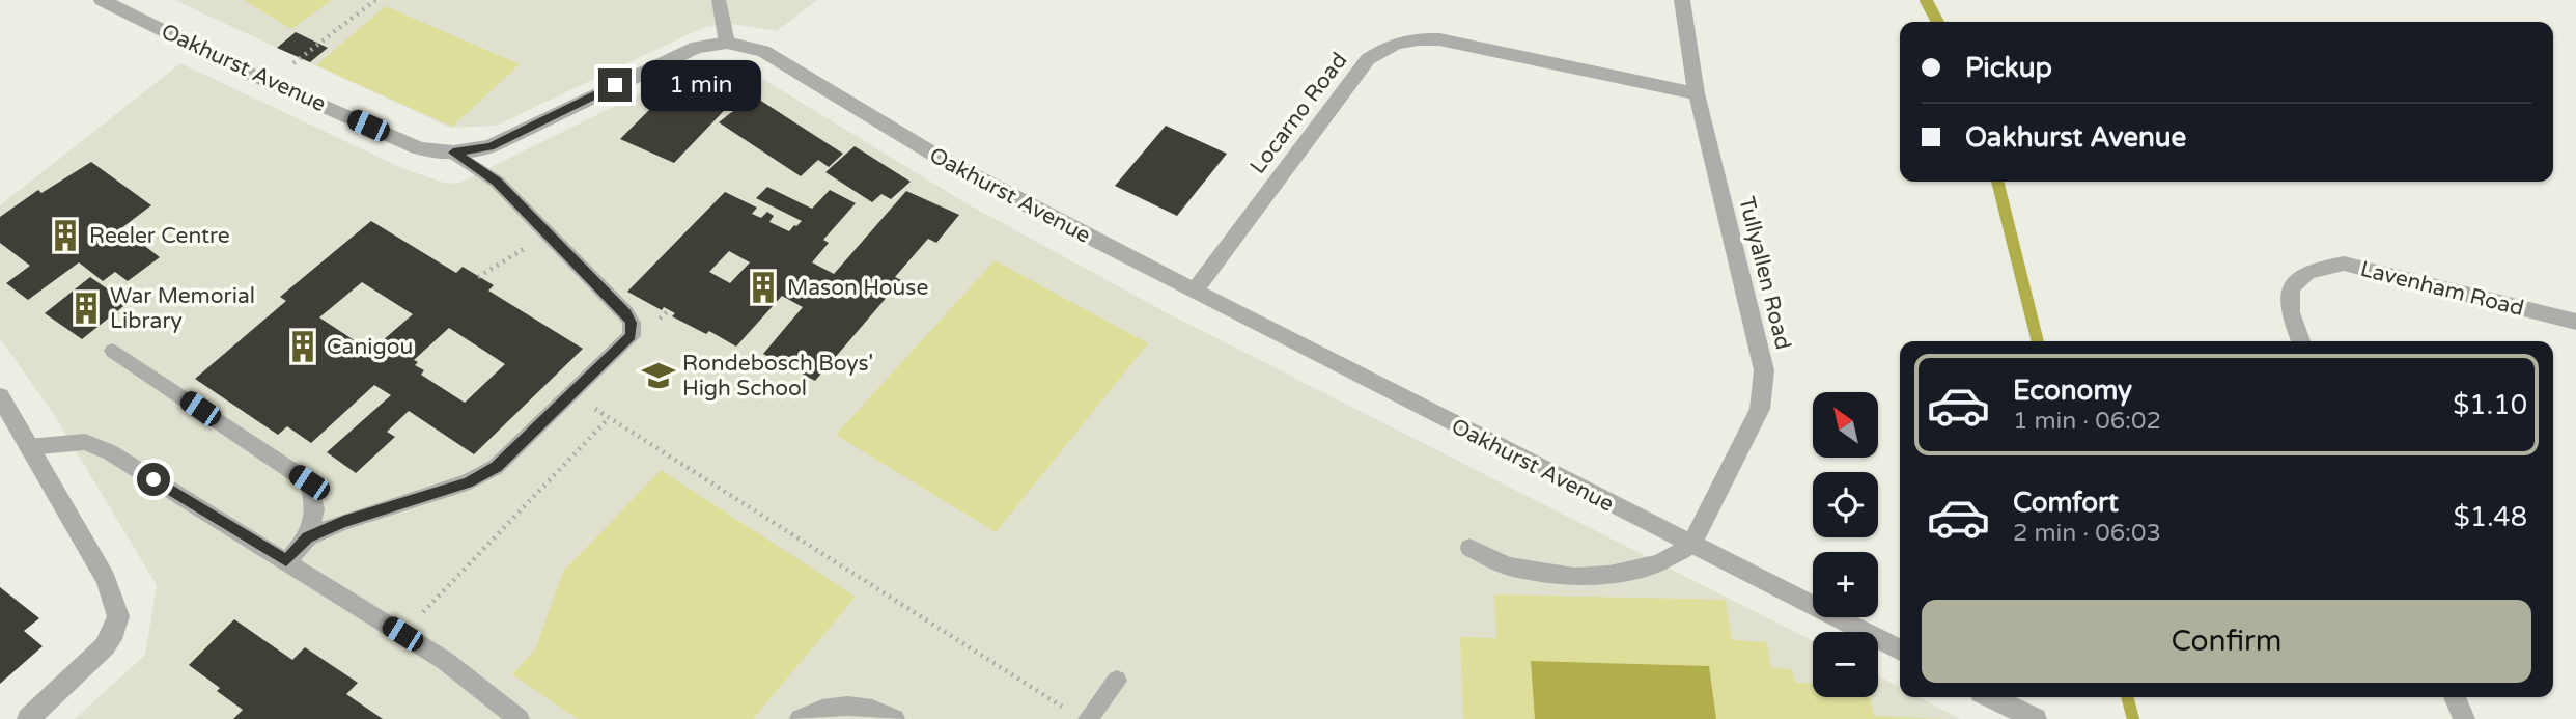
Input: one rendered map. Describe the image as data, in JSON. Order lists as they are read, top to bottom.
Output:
{
  "streets": {
    "street": [
      "Oakhurst Avenue",
      "Locarno Road",
      "Tullyallen Road",
      "Lavenham Road"
    ]
  },
  "crossings": [
    ["Oakhurst Avenue", "Locarno Road"],
    ["Oakhurst Avenue", "Tullyallen Road"],
    ["Locarno Road", "Tullyallen Road"]
  ],
  "places": {
    "building": [
      "Reeler Centre",
      "Mason House",
      "War Memorial Library",
      "Canigou"
    ],
    "school or university": ["Rondebosch Boys' High School"]
  },
  "north": "top left",
  "page": {
    "banner": ["Pickup", "Oakhurst Avenue"],
    "bubble": "1 min",
    "list": [
      {
        "name": "Economy",
        "note": "1 min · 06:02",
        "value": "$1.10"
      },
      {
        "name": "Comfort",
        "note": "2 min · 06:03",
        "value": "$1.48"
      }
    ],
    "map_buttons": ["+", "−"],
    "buttons": "Confirm"
  }
}
